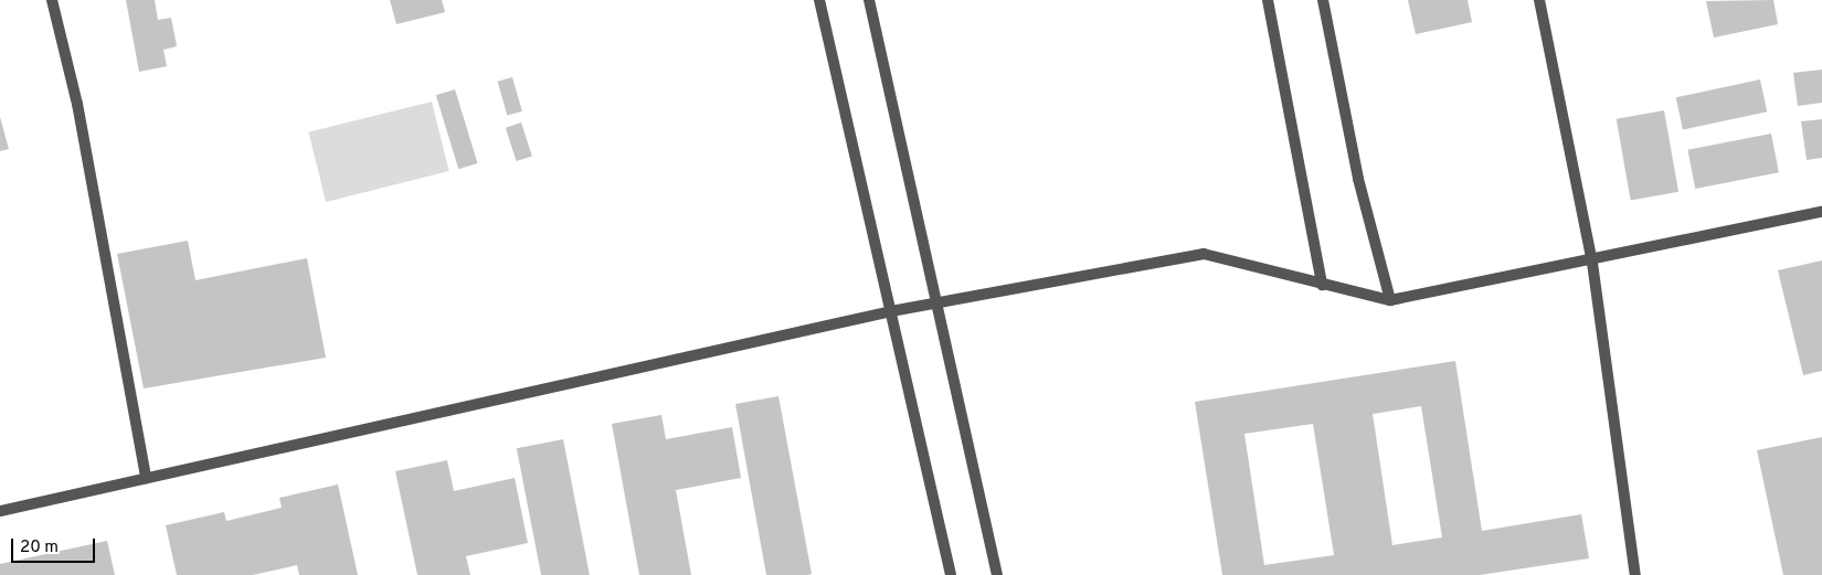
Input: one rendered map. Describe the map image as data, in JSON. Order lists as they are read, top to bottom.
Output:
{
  "scale_bar": "20 m"
}
